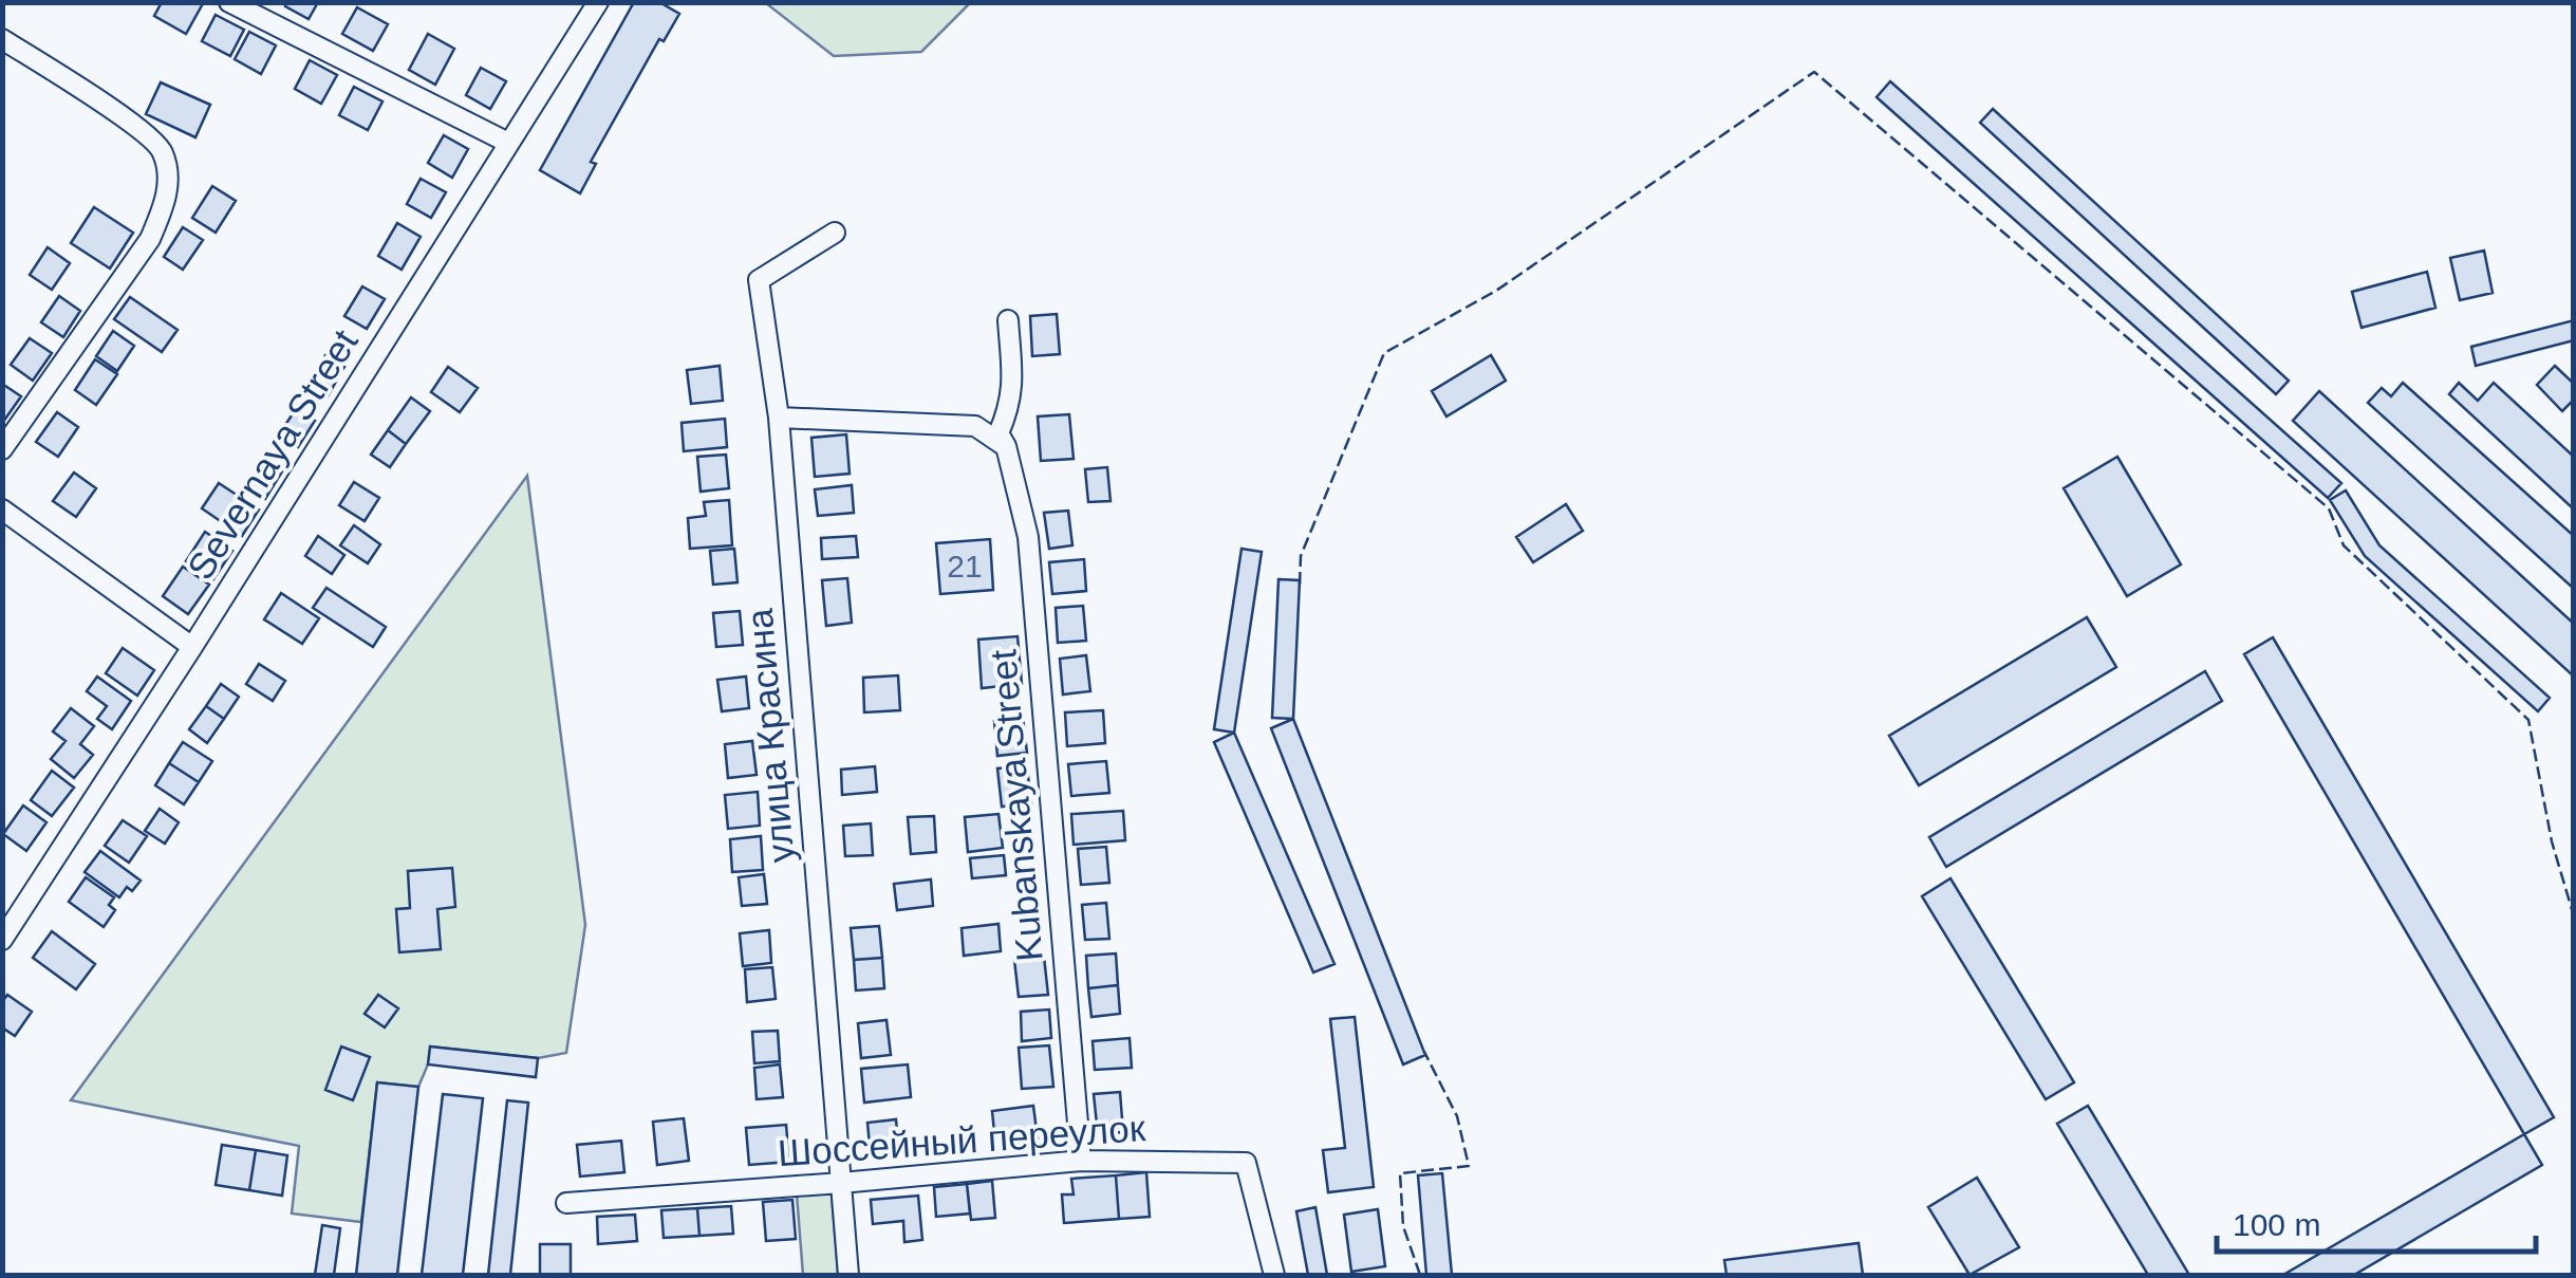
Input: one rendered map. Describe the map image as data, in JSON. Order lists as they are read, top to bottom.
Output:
{
  "streets": {
    "street": [
      "Severnaya Street",
      "улица Красина",
      "Kubanskaya Street",
      "Шоссейный переулок"
    ]
  },
  "crossings": [
    ["улица Красина", "Шоссейный переулок"],
    ["Kubanskaya Street", "Шоссейный переулок"]
  ],
  "house_numbers": ["21"],
  "scale_bar": "100 m"
}
